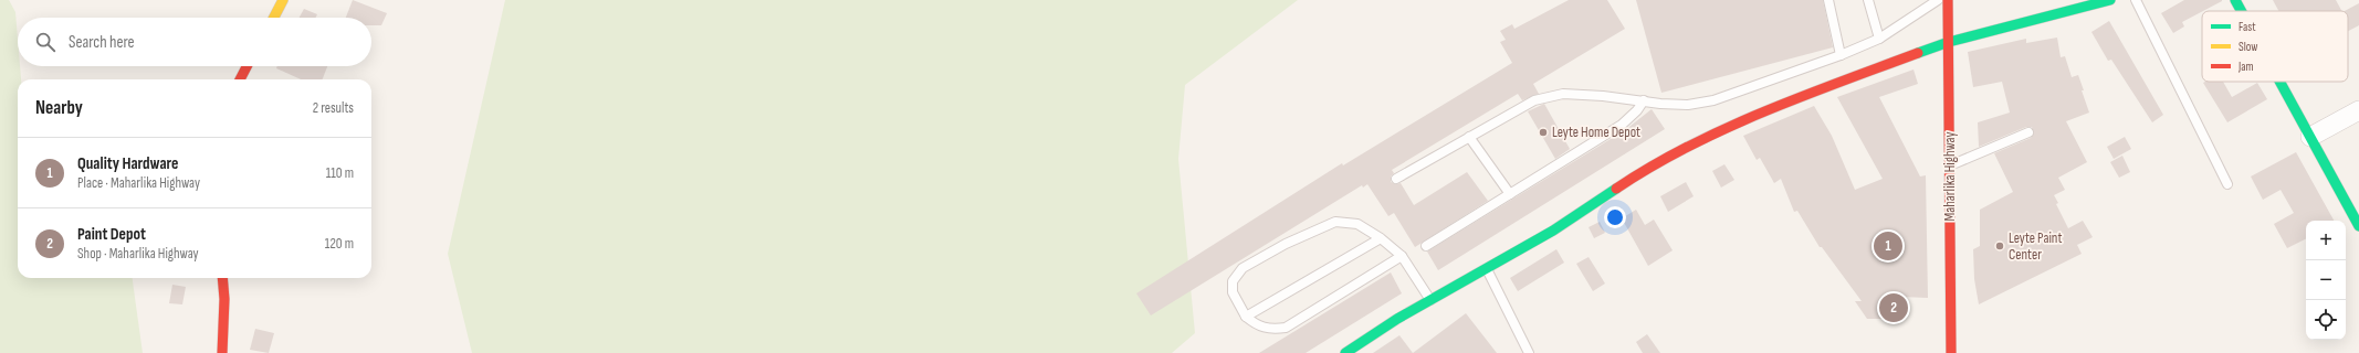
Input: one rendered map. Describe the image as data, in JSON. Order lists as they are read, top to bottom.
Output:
{
  "streets": {
    "main road": ["Maharlika Highway"]
  },
  "places": ["Leyte Home Depot", "Leyte Paint Center"],
  "legend": ["Fast", "Slow", "Jam"],
  "page": {
    "search": "Search here",
    "heading": ["Nearby", "2 results"],
    "list": [
      {
        "mark": "1",
        "name": "Quality Hardware",
        "note": "Place · Maharlika Highway",
        "value": "110 m"
      },
      {
        "mark": "2",
        "name": "Paint Depot",
        "note": "Shop · Maharlika Highway",
        "value": "120 m"
      }
    ],
    "map_buttons": ["+", "−"],
    "pins": ["1", "2"]
  }
}
